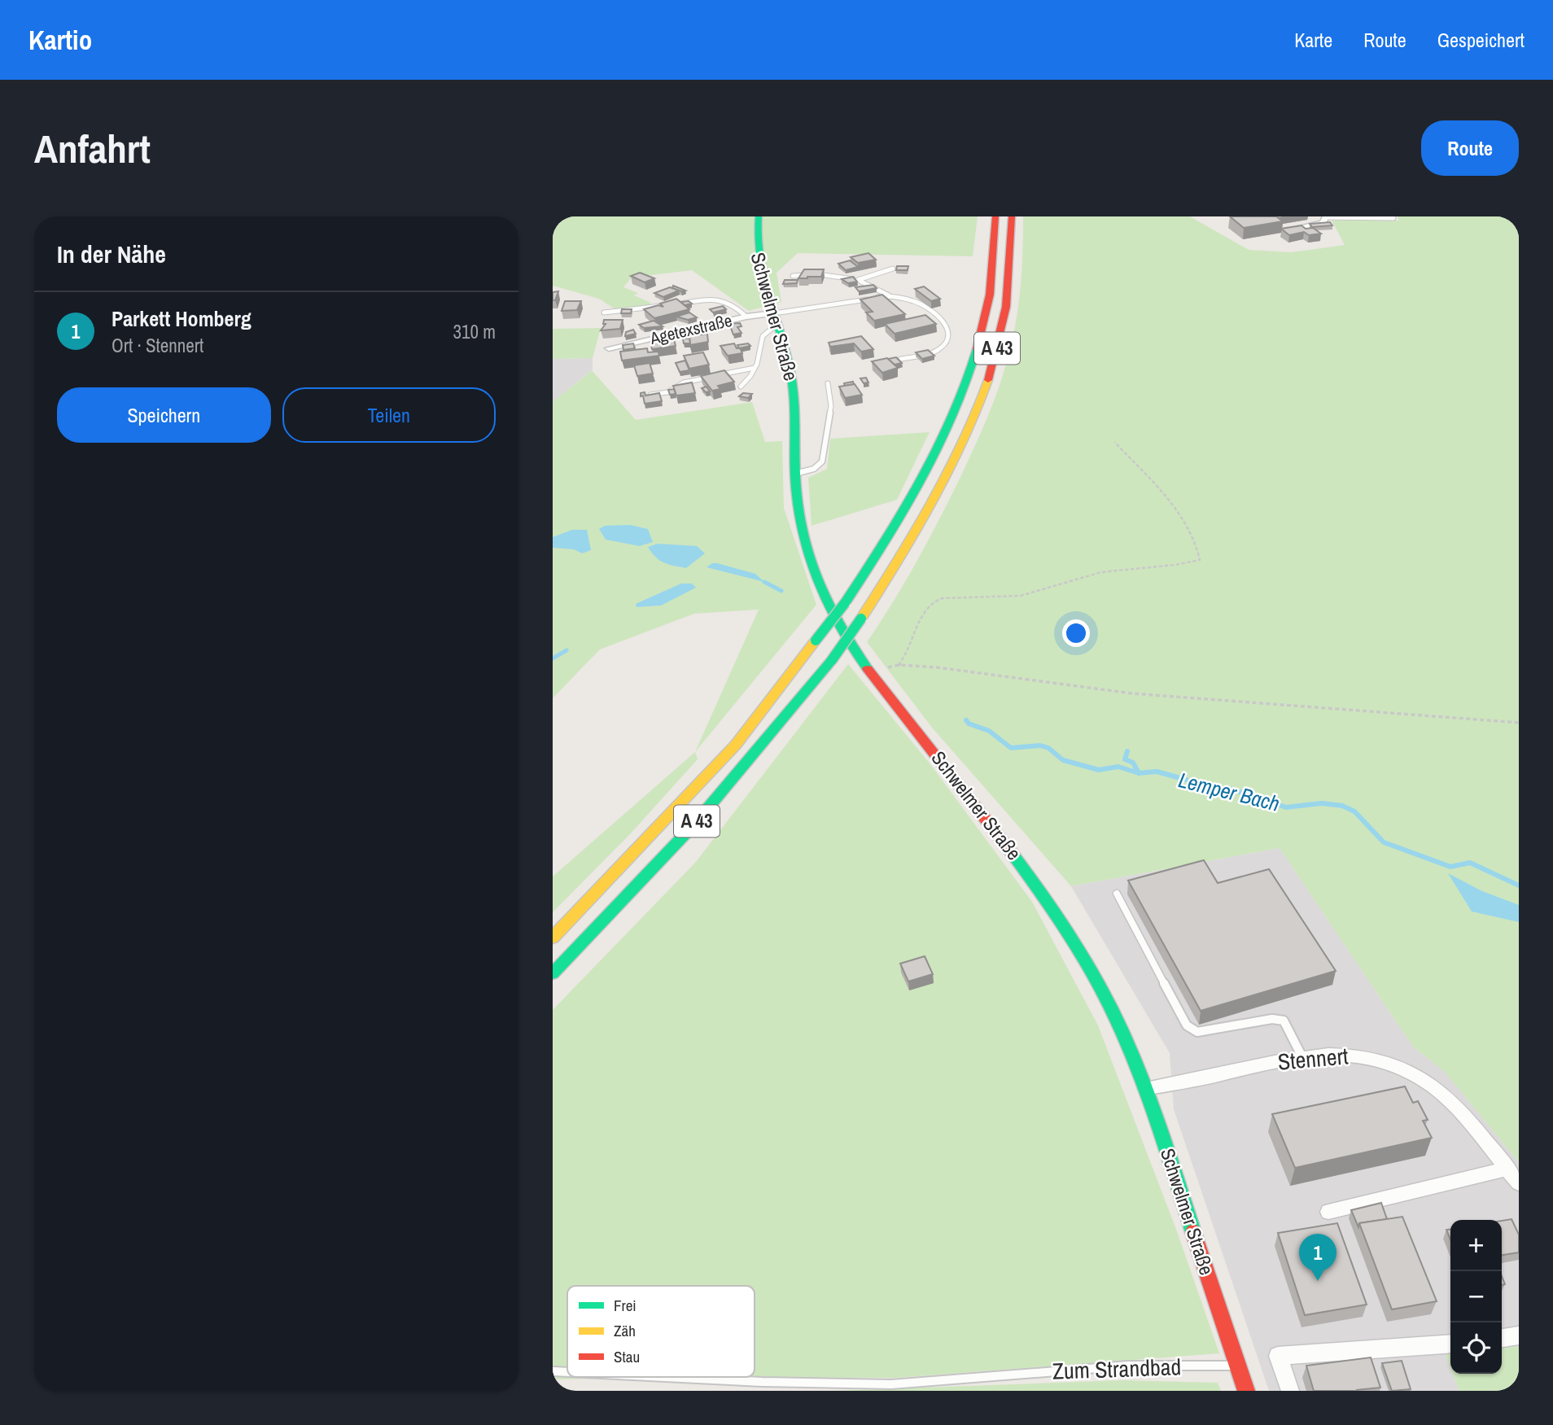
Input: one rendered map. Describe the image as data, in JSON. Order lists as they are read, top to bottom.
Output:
{
  "streets": {
    "main road": ["Schwelmer Straße", "A 43"],
    "street": ["Agetexstraße", "Stennert"],
    "lane": ["Zum Strandbad"]
  },
  "crossings": [
    ["Schwelmer Straße", "Agetexstraße"],
    ["Schwelmer Straße", "Stennert"],
    ["Schwelmer Straße", "Zum Strandbad"]
  ],
  "water": ["Lemper Bach"],
  "legend": ["Frei", "Zäh", "Stau"],
  "page": {
    "header": "Kartio",
    "nav": ["Karte", "Route", "Gespeichert"],
    "buttons": [
      "Route",
      ["Speichern", "Teilen"]
    ],
    "title": "Anfahrt",
    "heading": "In der Nähe",
    "list": [
      {
        "mark": "1",
        "name": "Parkett Homberg",
        "note": "Ort · Stennert",
        "value": "310 m"
      }
    ],
    "map_buttons": ["+", "−"],
    "pins": "1"
  }
}
